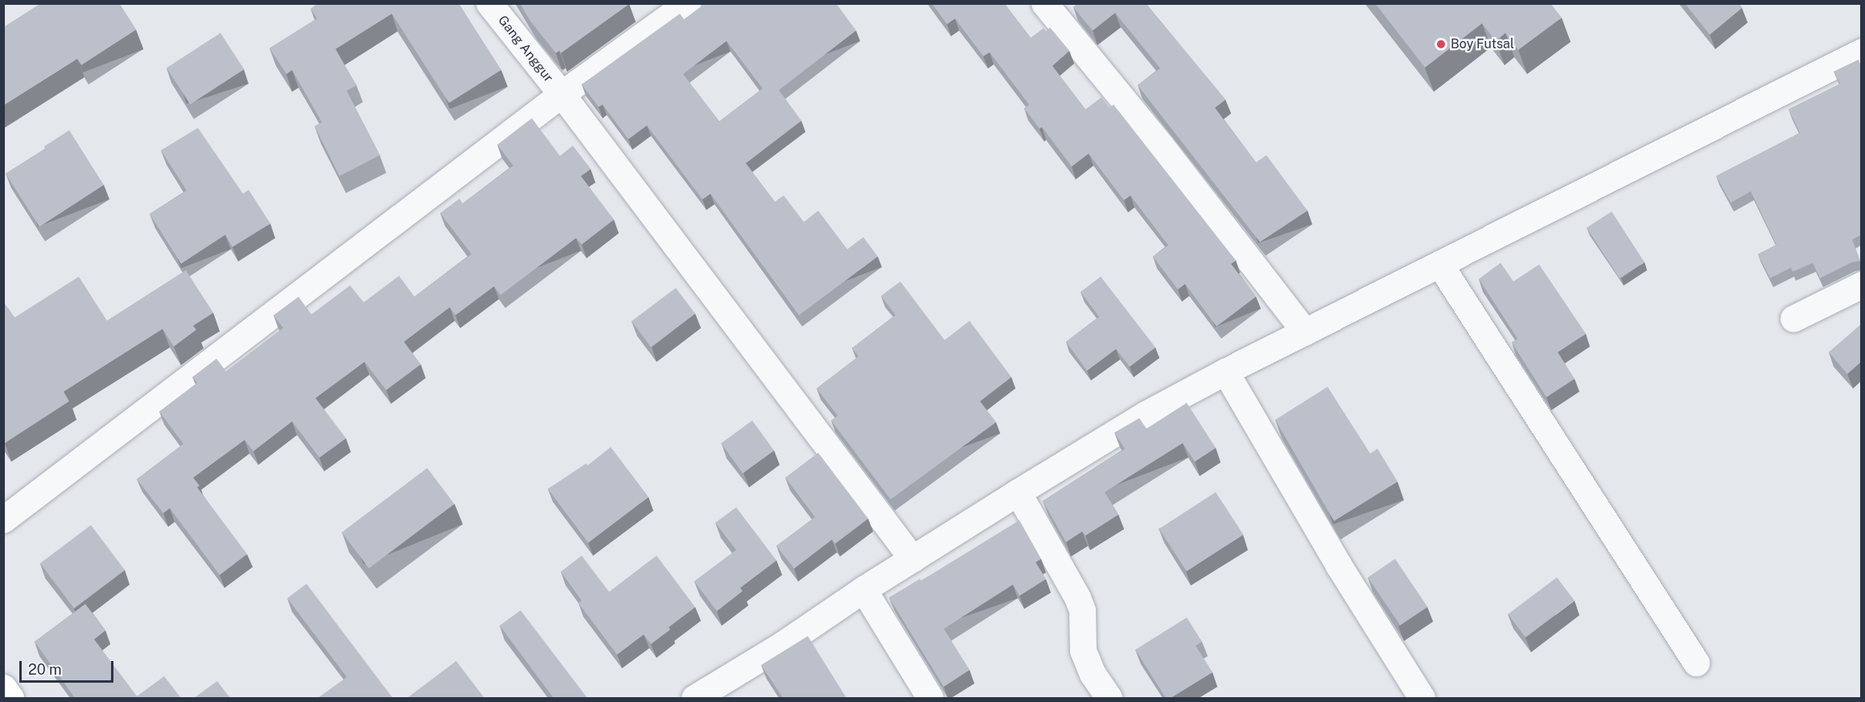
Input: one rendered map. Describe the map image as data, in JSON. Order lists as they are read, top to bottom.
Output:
{
  "streets": {
    "street": ["Gang Anggur"]
  },
  "places": ["Boy Futsal"],
  "scale_bar": "20 m"
}
